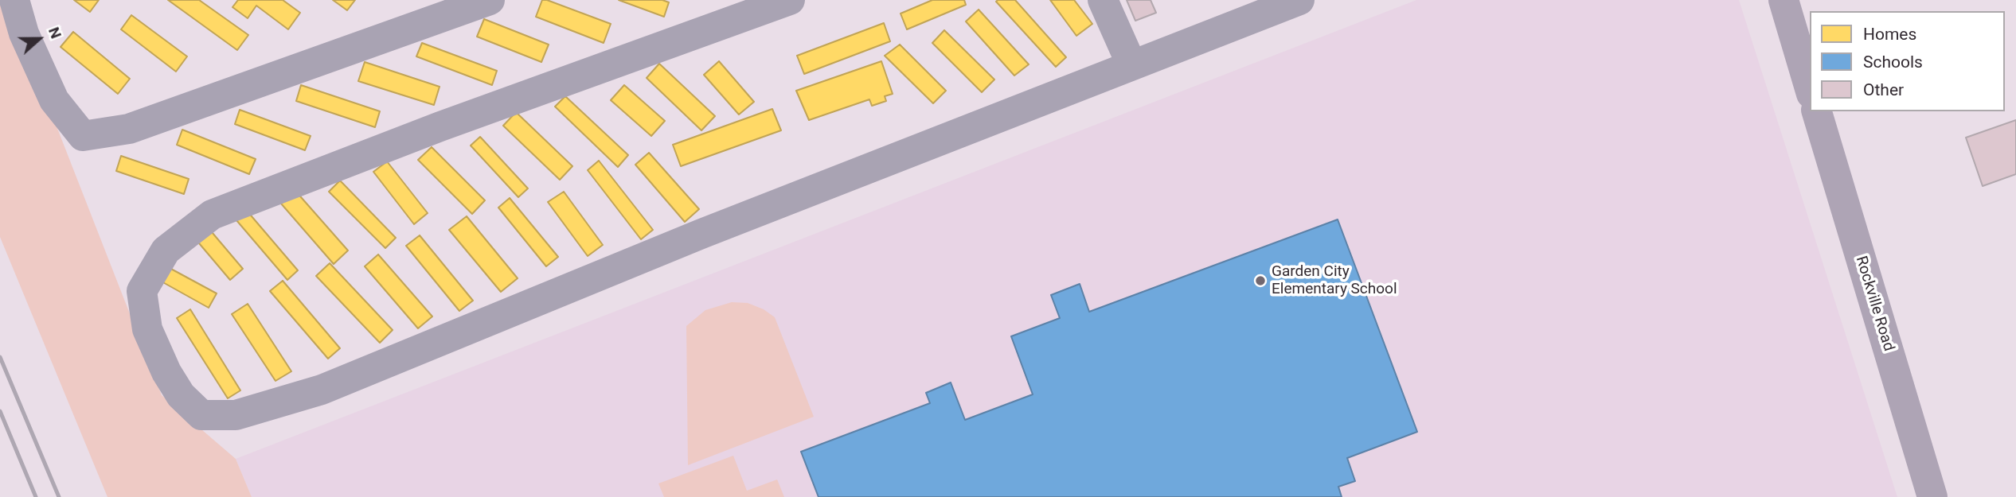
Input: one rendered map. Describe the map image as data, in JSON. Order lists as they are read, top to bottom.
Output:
{
  "streets": {
    "main road": ["Rockville Road"]
  },
  "places": ["Garden City Elementary School"],
  "legend": ["Homes", "Schools", "Other"],
  "north": "right"
}
